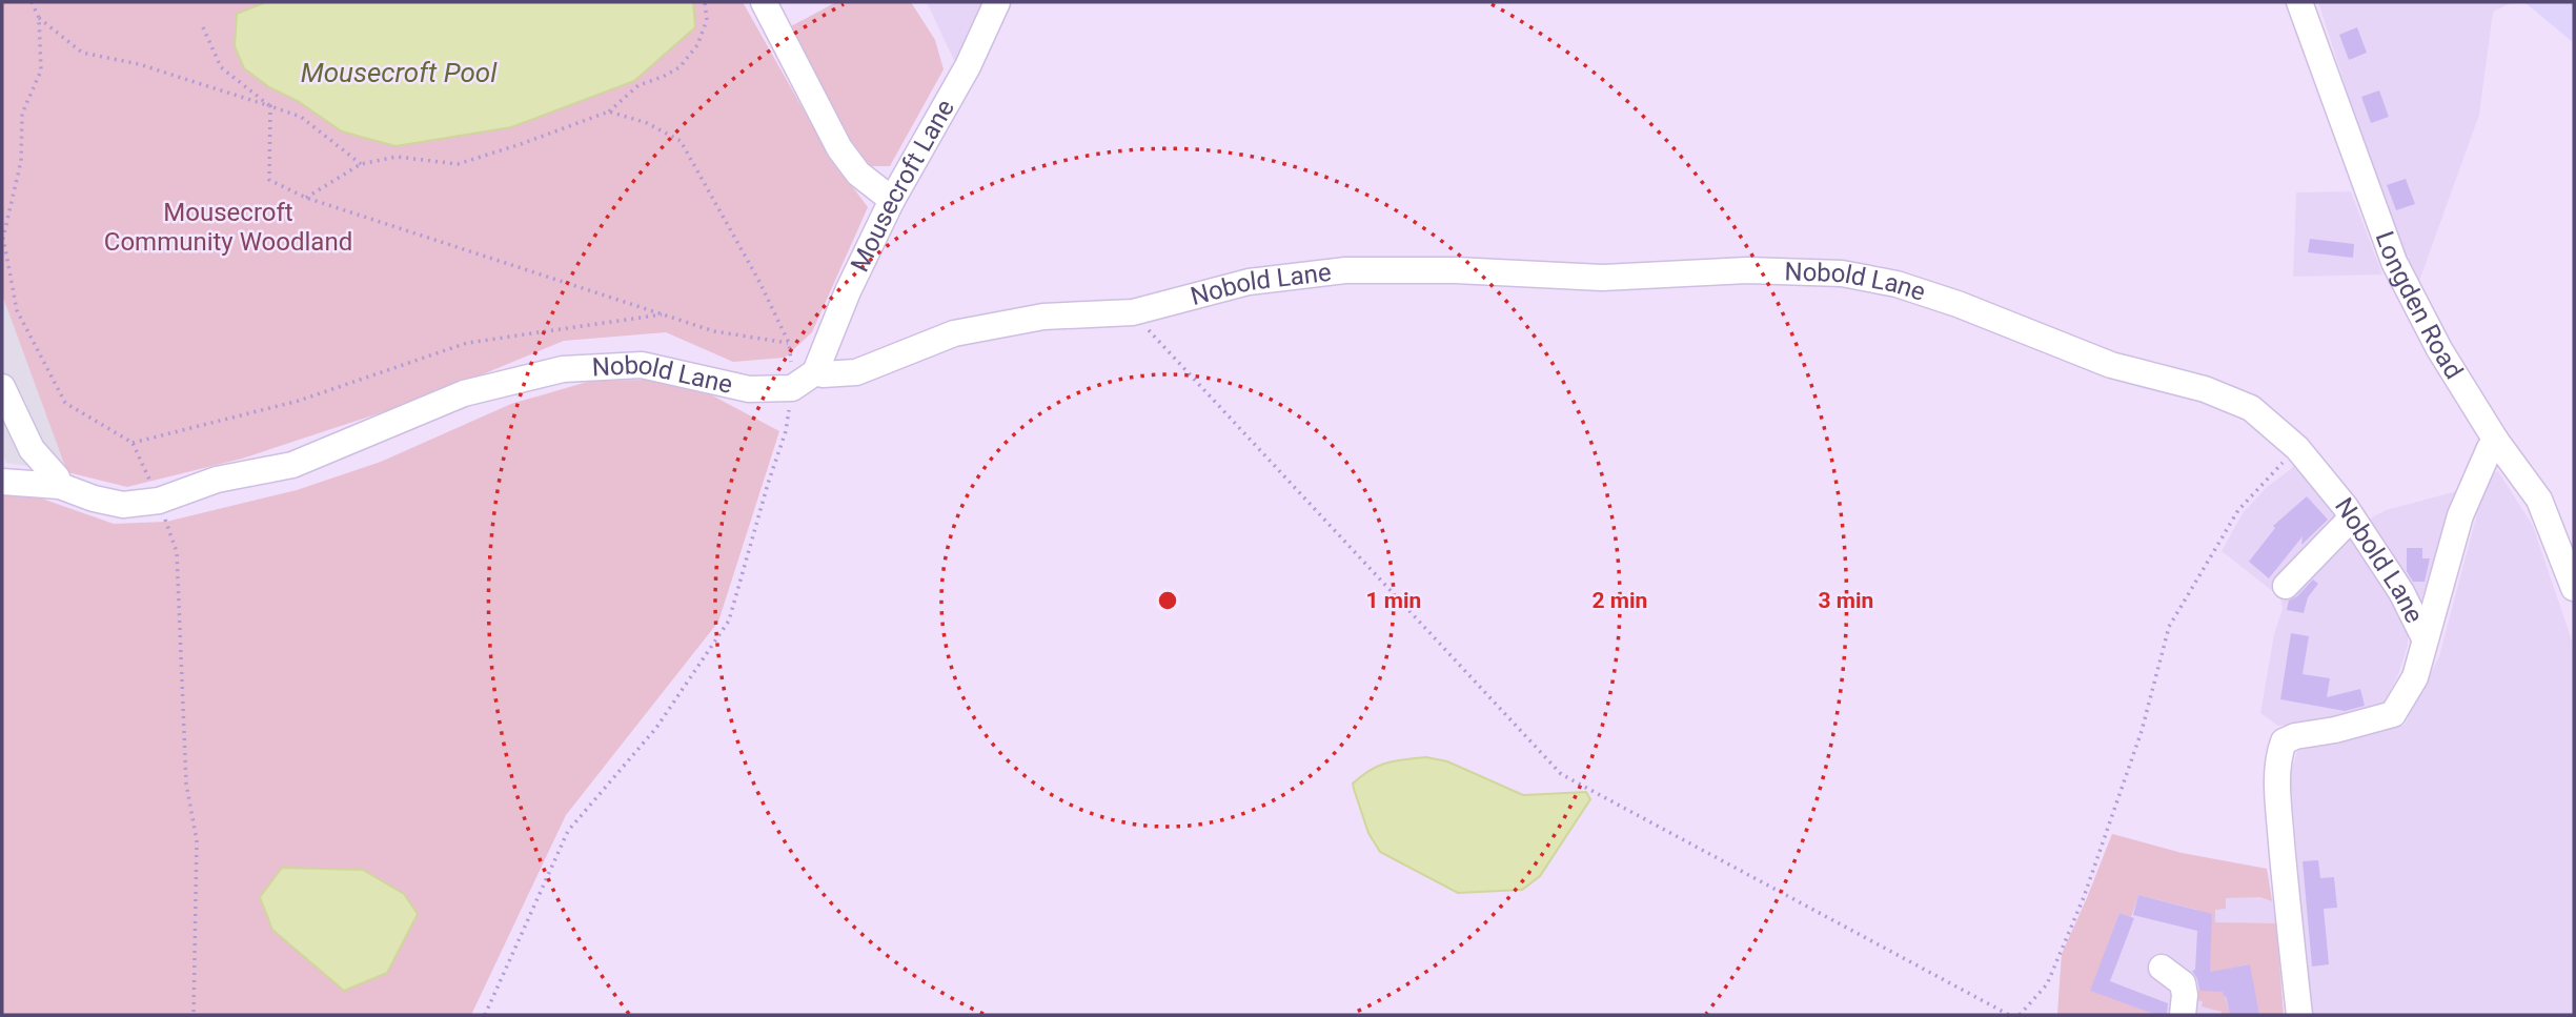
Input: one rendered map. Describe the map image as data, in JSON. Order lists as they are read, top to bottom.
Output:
{
  "streets": {
    "street": ["Mousecroft Lane", "Nobold Lane", "Longden Road"]
  },
  "crossings": [
    ["Mousecroft Lane", "Nobold Lane"],
    ["Nobold Lane", "Longden Road"]
  ],
  "water": ["Mousecroft Pool"],
  "parks": ["Mousecroft Community Woodland"],
  "rings": ["1 min", "2 min", "3 min"]
}
